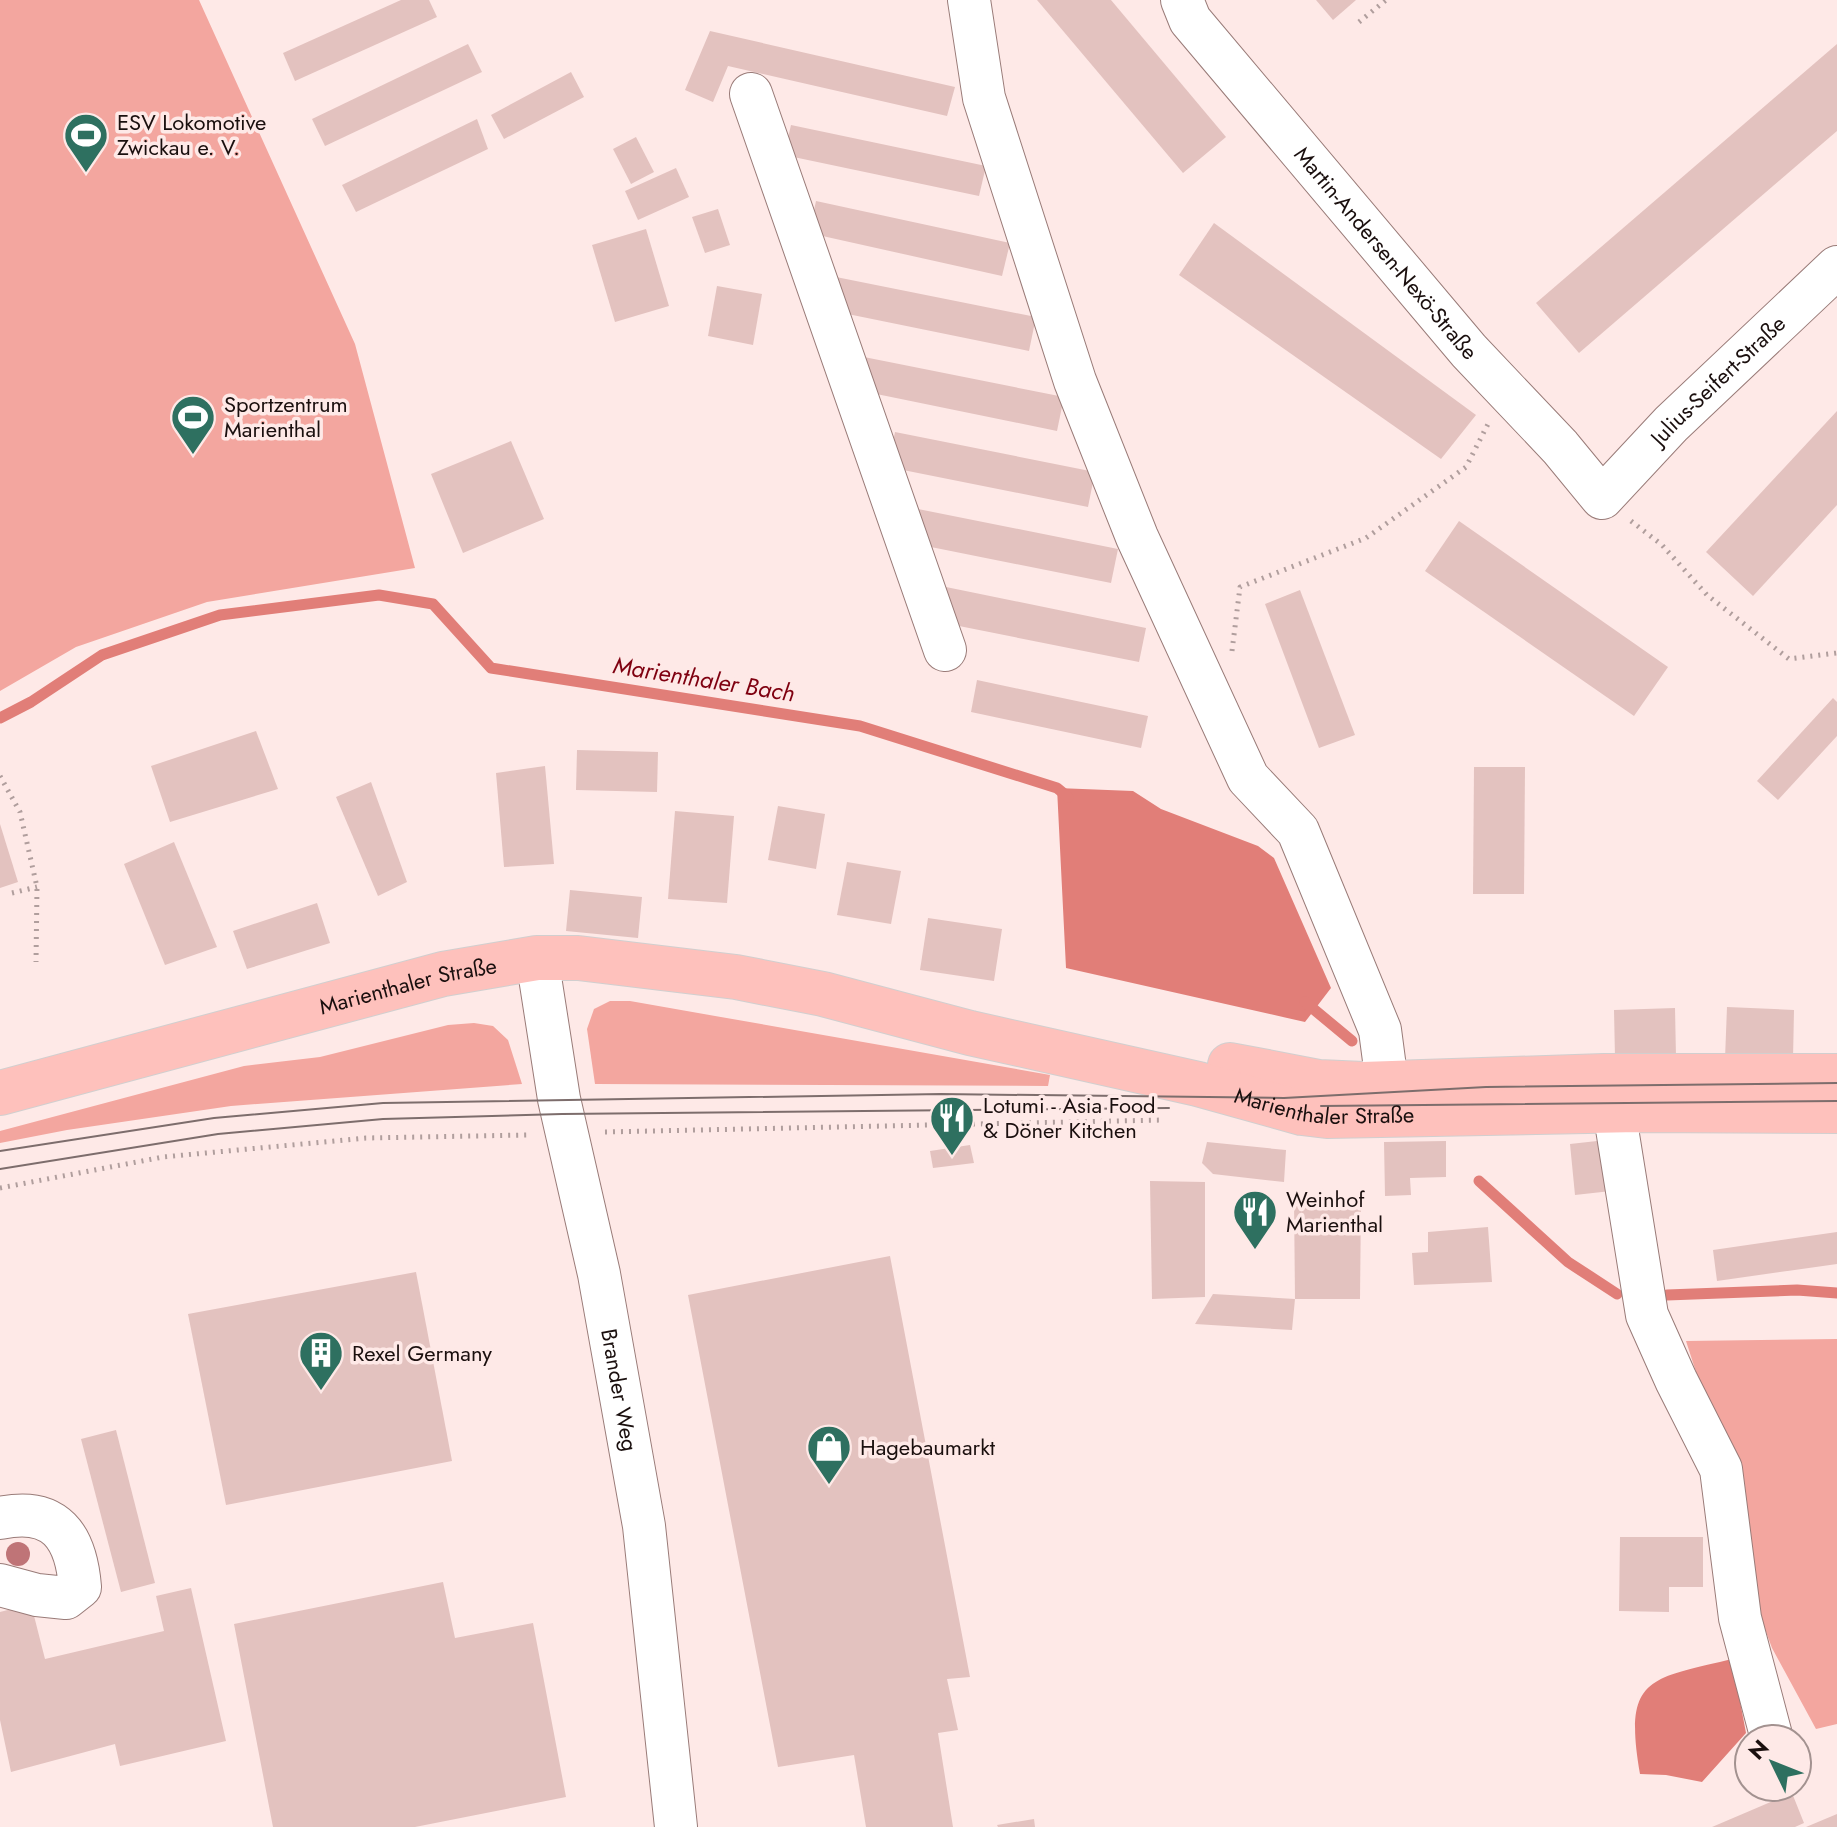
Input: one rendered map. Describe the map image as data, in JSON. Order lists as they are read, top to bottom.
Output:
{
  "streets": {
    "main road": ["Marienthaler Straße"],
    "street": ["Martin-Andersen-Nexö-Straße", "Julius-Seifert-Straße", "Brander Weg"]
  },
  "crossings": [
    ["Martin-Andersen-Nexö-Straße", "Julius-Seifert-Straße"],
    ["Marienthaler Straße", "Brander Weg"]
  ],
  "water": ["Marienthaler Bach"],
  "places": {
    "sports": ["ESV Lokomotive Zwickau e. V.", "Sportzentrum Marienthal"],
    "restaurant": ["Lotumi - Asia Food & Döner Kitchen", "Weinhof Marienthal"],
    "building": ["Rexel Germany"],
    "shop": ["Hagebaumarkt"]
  },
  "north": "top left"
}
